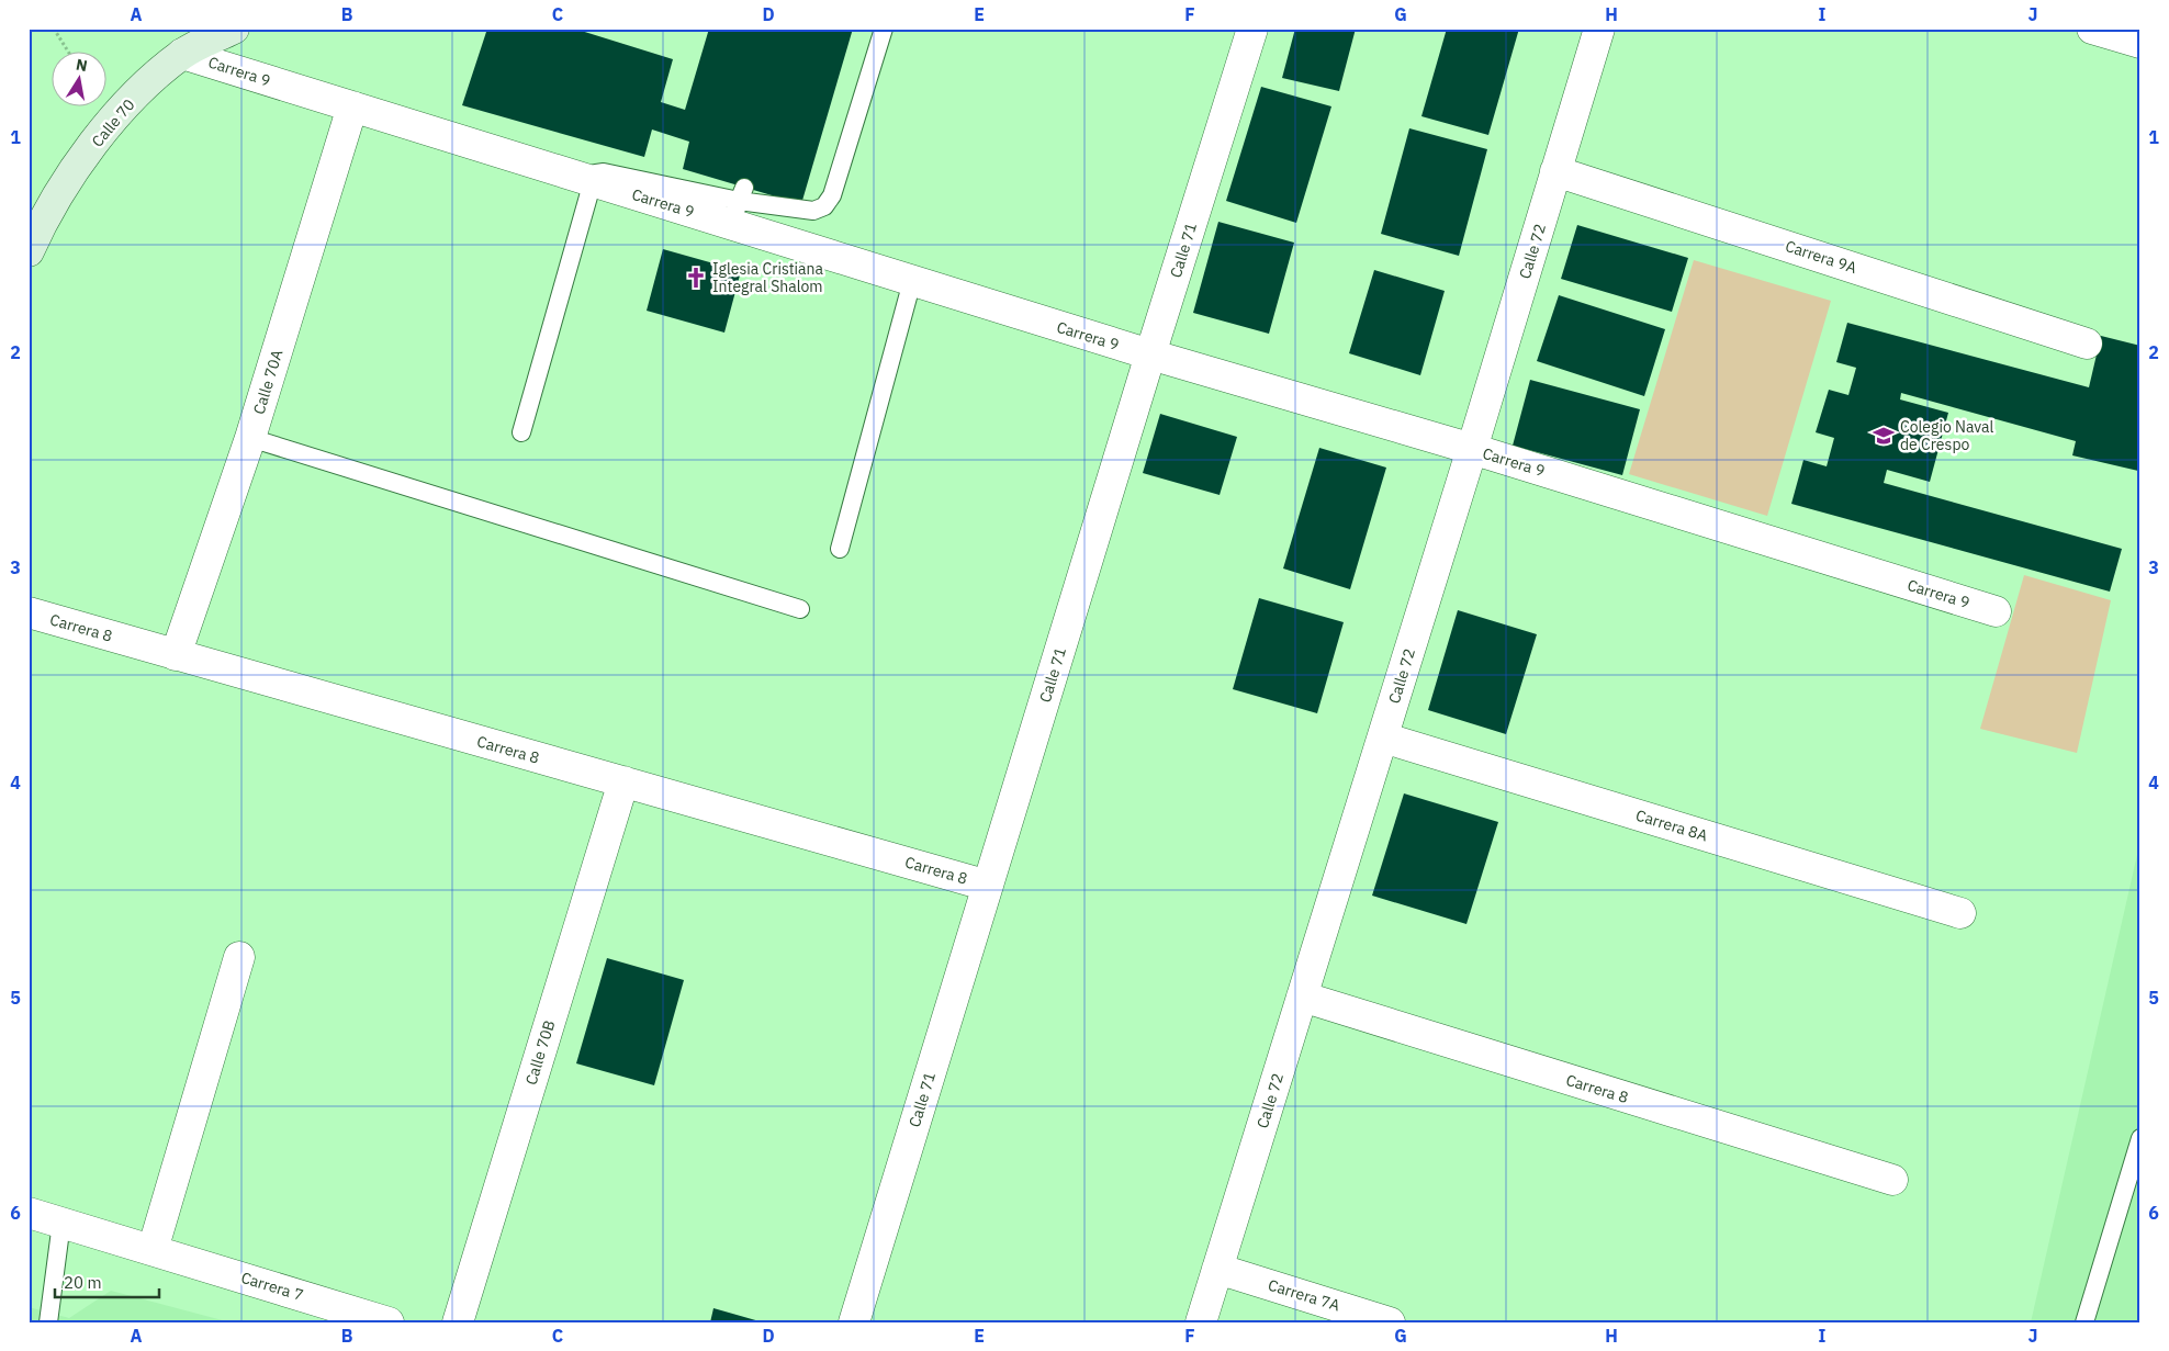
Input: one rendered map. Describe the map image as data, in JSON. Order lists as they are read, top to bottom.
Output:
{
  "streets": {
    "main road": ["Calle 70"],
    "street": [
      "Carrera 9",
      "Calle 71",
      "Calle 72",
      "Carrera 9A",
      "Calle 70A",
      "Carrera 8",
      "Carrera 8A",
      "Calle 70B",
      "Carrera 7",
      "Carrera 7A"
    ]
  },
  "crossings": [
    ["Carrera 9", "Calle 70"],
    ["Carrera 9", "Calle 71"],
    ["Carrera 9", "Calle 72"],
    ["Carrera 9", "Calle 70A"],
    ["Calle 71", "Carrera 8"],
    ["Calle 72", "Carrera 9A"],
    ["Calle 72", "Carrera 8"],
    ["Calle 72", "Carrera 8A"],
    ["Calle 72", "Carrera 7A"],
    ["Calle 70A", "Carrera 8"],
    ["Carrera 8", "Calle 70B"]
  ],
  "places": {
    "church": ["Iglesia Cristiana Integral Shalom"],
    "school or university": ["Colegio Naval de Crespo"]
  },
  "scale_bar": "20 m",
  "north": "top",
  "grid": {
    "columns": [
      "A",
      "B",
      "C",
      "D",
      "E",
      "F",
      "G",
      "H",
      "I",
      "J"
    ],
    "rows": [
      "1",
      "2",
      "3",
      "4",
      "5",
      "6"
    ]
  }
}
